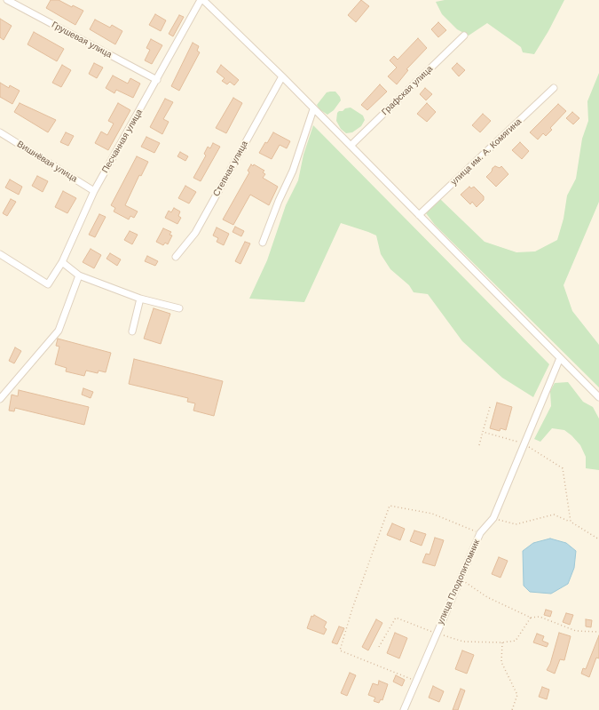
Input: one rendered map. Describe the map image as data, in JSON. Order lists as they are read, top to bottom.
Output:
{
  "streets": {
    "street": [
      "Грушевая улица",
      "Графская улица",
      "Песчанная улица",
      "улица им. А. Комягина",
      "Вишнёвая улица",
      "Степная улица",
      "улица Плодопитомник"
    ]
  },
  "crossings": [
    ["Грушевая улица", "Песчанная улица"],
    ["Песчанная улица", "Вишнёвая улица"]
  ]
}
